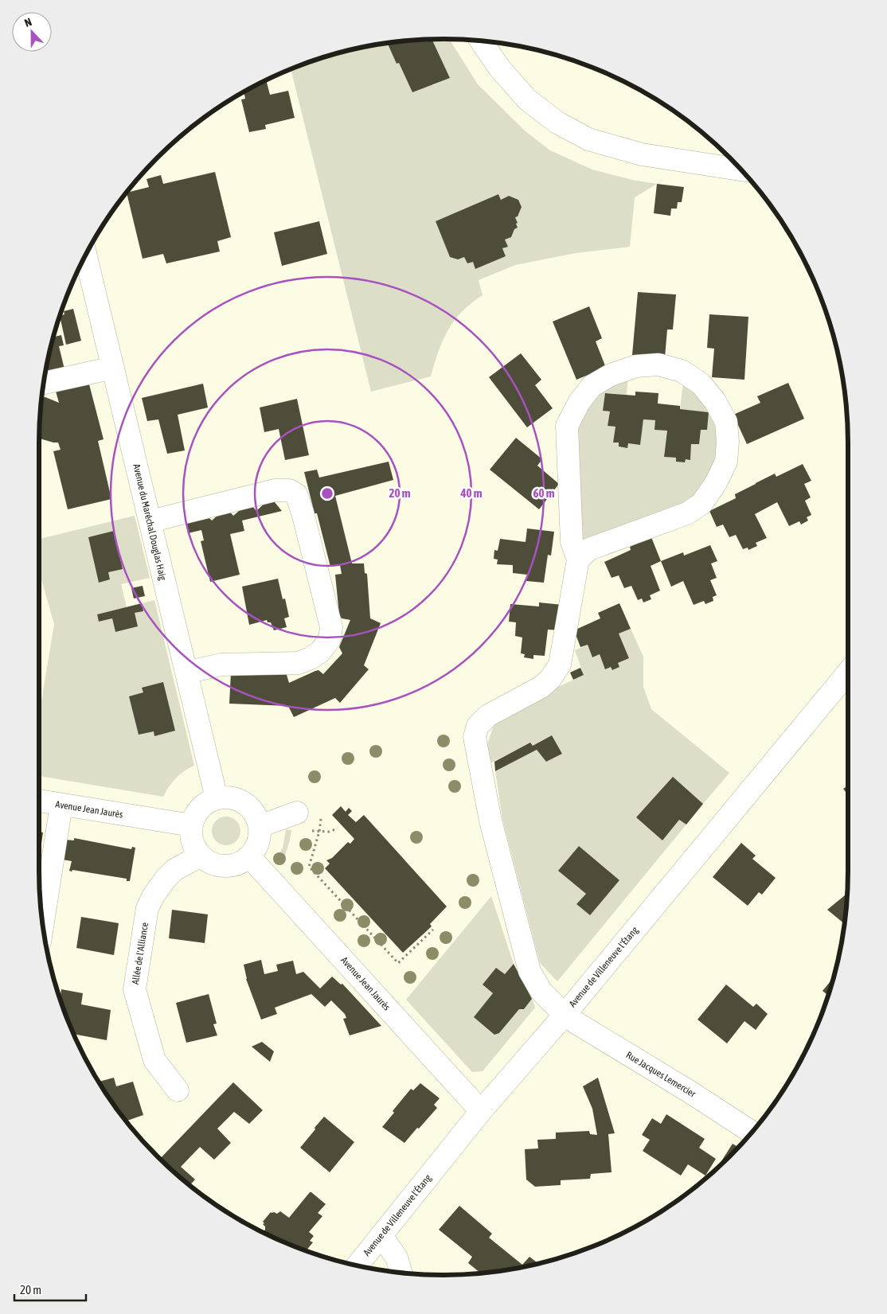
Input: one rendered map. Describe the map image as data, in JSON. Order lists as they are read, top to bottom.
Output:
{
  "streets": {
    "street": [
      "Avenue du Maréchal Douglas Haig",
      "Avenue Jean Jaurès",
      "Allée de l'Alliance",
      "Avenue de Villeneuve l'Étang",
      "Rue Jacques Lemercier"
    ]
  },
  "crossings": [
    ["Avenue du Maréchal Douglas Haig", "Avenue Jean Jaurès"],
    ["Avenue du Maréchal Douglas Haig", "Allée de l'Alliance"],
    ["Avenue Jean Jaurès", "Allée de l'Alliance"],
    ["Avenue Jean Jaurès", "Avenue de Villeneuve l'Étang"],
    ["Avenue de Villeneuve l'Étang", "Rue Jacques Lemercier"]
  ],
  "scale_bar": "20 m",
  "north": "top",
  "rings": ["20 m", "40 m", "60 m"]
}
